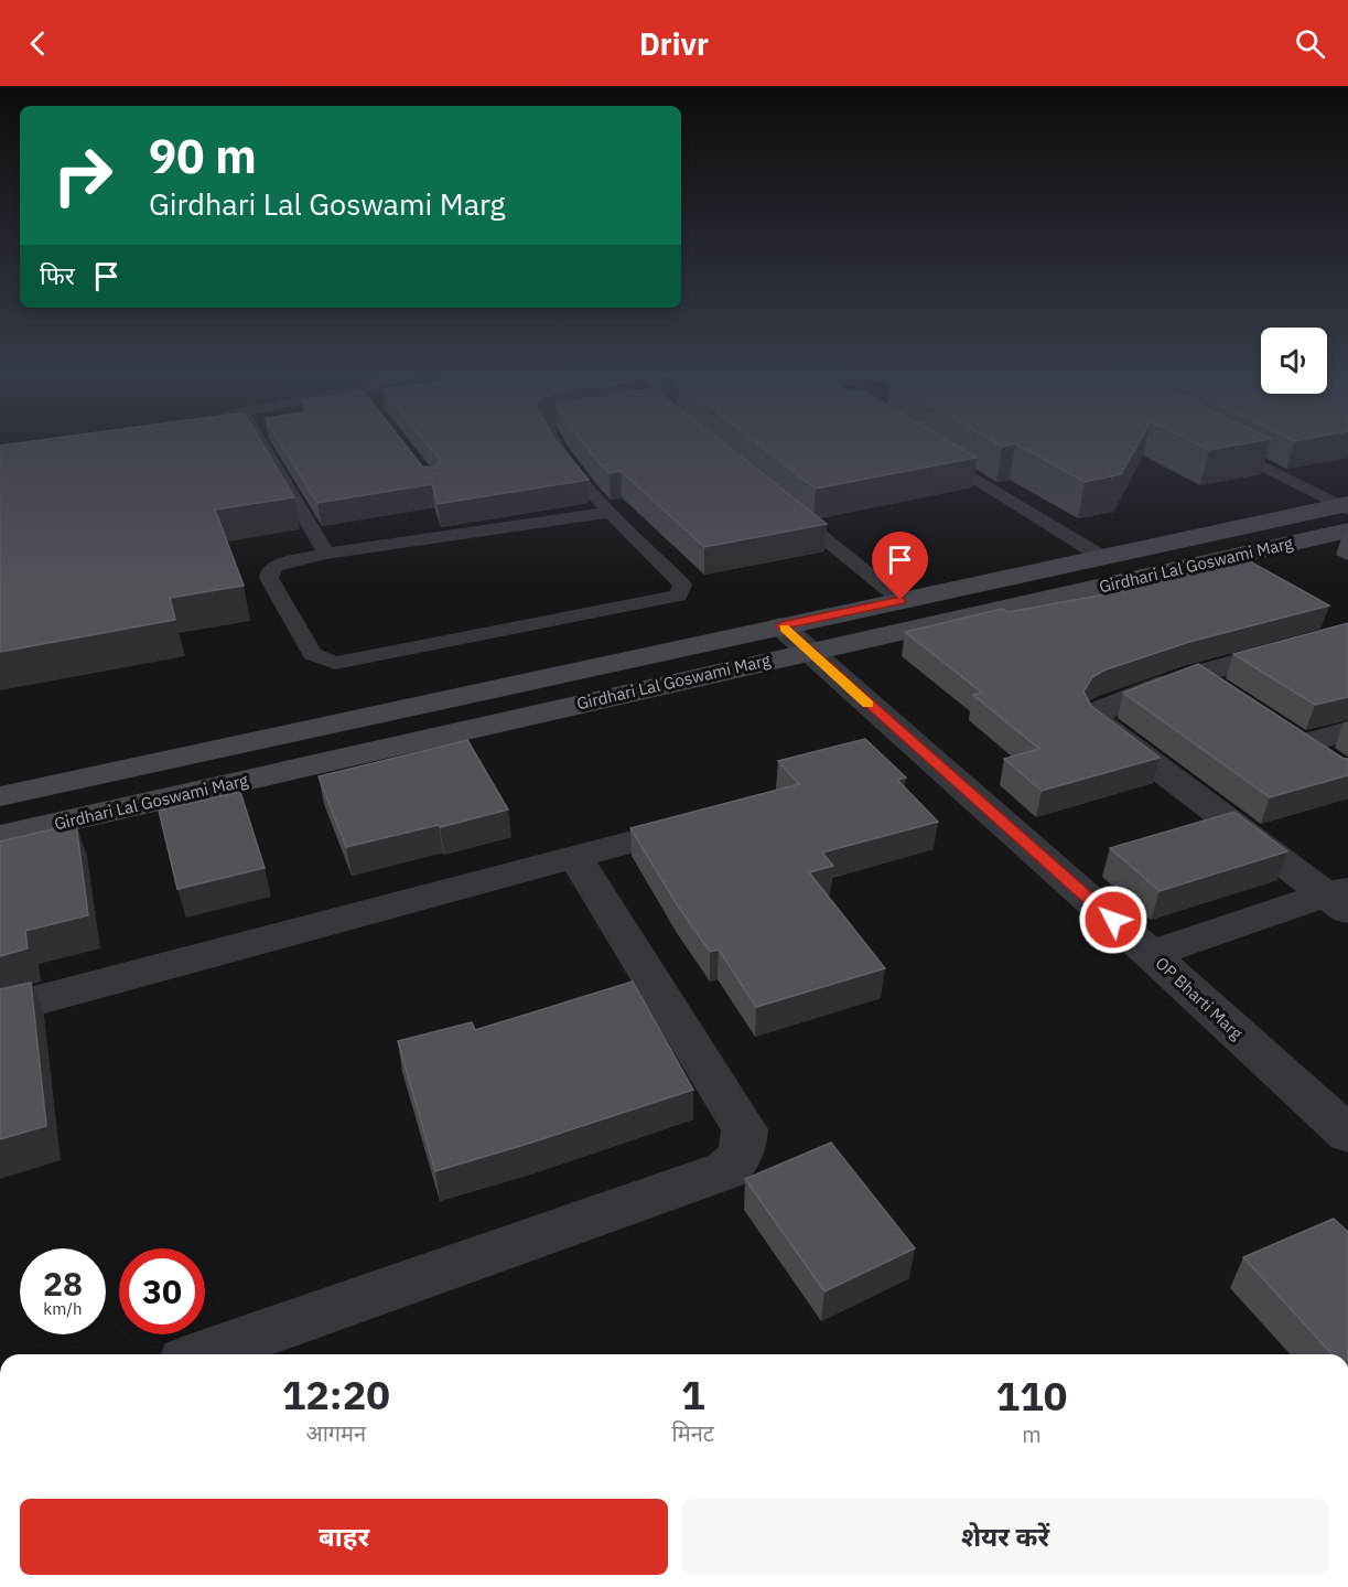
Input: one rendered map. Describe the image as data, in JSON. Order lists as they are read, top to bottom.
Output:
{
  "streets": {
    "main road": ["Girdhari Lal Goswami Marg"],
    "street": ["OP Bharti Marg"]
  },
  "crossings": [
    ["Girdhari Lal Goswami Marg", "OP Bharti Marg"]
  ],
  "page": {
    "header": "Drivr",
    "turn": ["90 m", "Girdhari Lal Goswami Marg"],
    "then": "फिर",
    "speed": "28 km/h",
    "limit": "30",
    "eta": [
      "12:20",
      "आगमन",
      "1",
      "मिनट",
      "110",
      "m"
    ],
    "buttons": ["बाहर", "शेयर करें"]
  }
}
